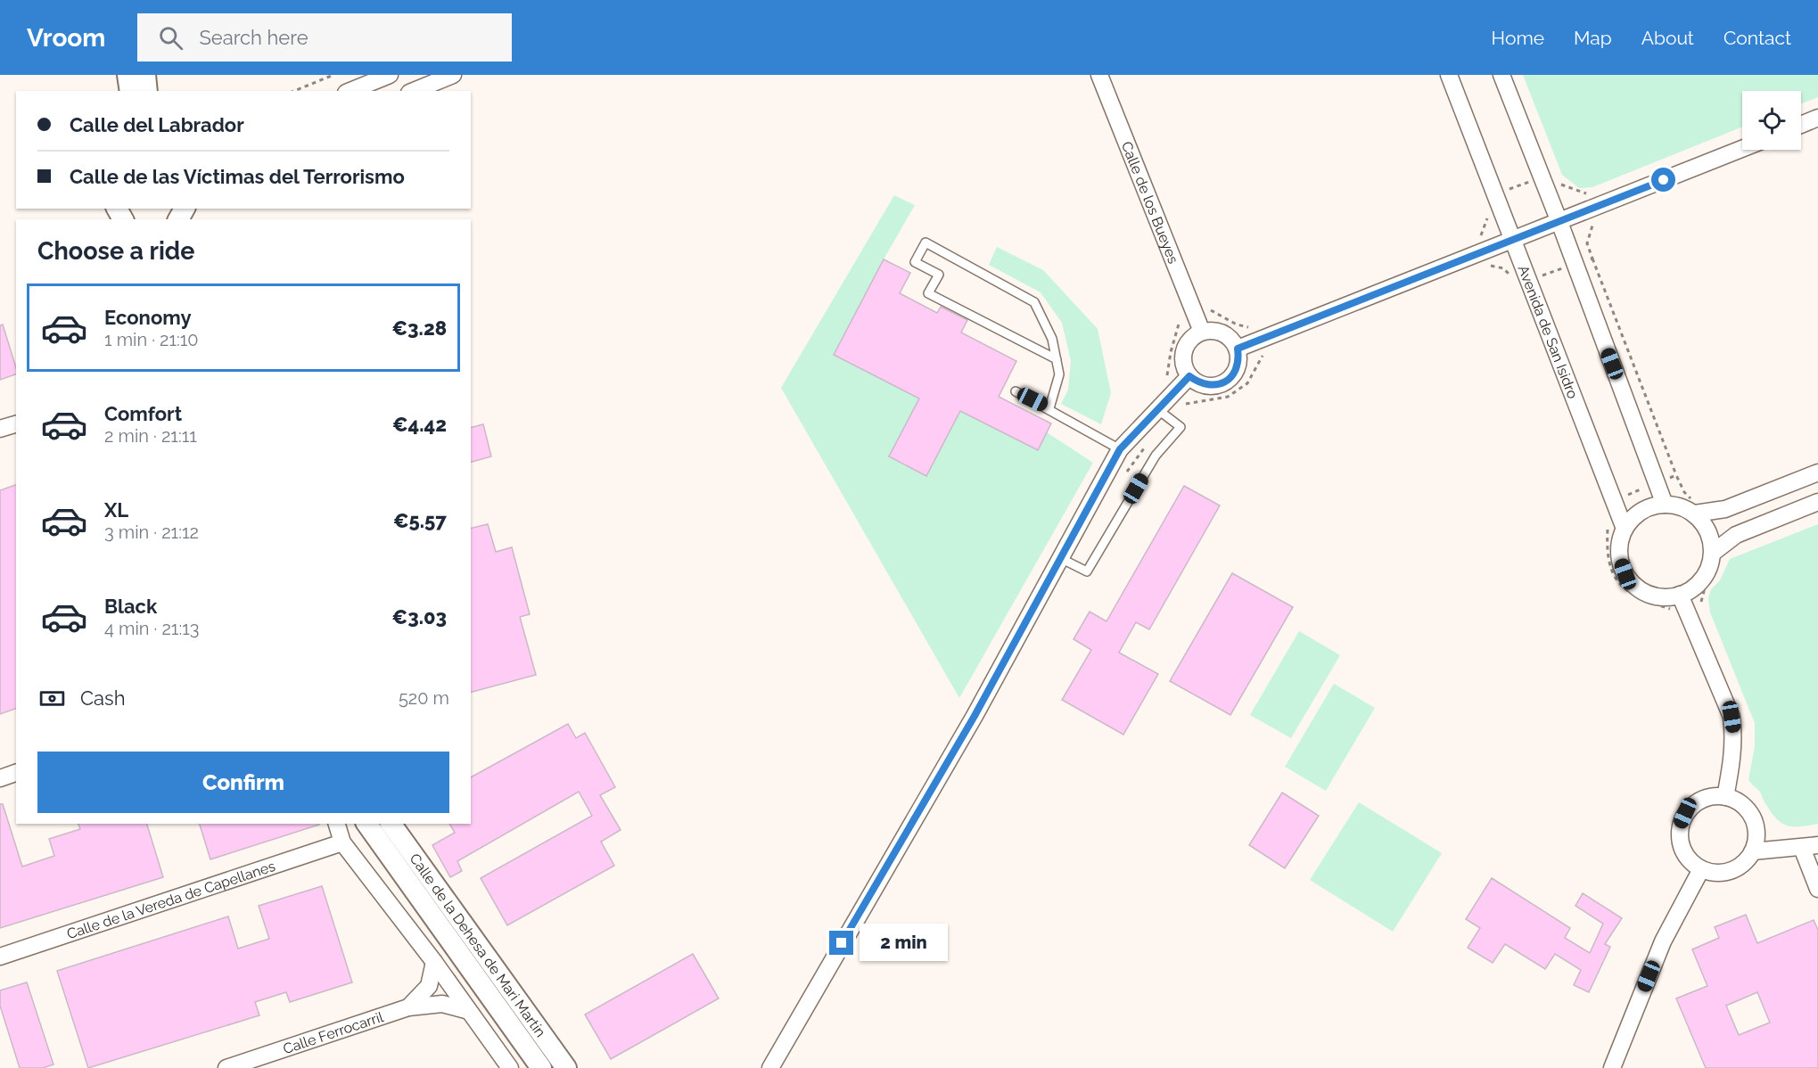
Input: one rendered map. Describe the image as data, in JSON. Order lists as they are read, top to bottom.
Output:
{
  "streets": {
    "street": [
      "Calle de los Bueyes",
      "Avenida de San Isidro",
      "Calle de la Vereda de Capellanes",
      "Calle de la Dehesa de Mari Martín",
      "Calle Ferrocarril"
    ]
  },
  "page": {
    "header": "Vroom",
    "search": "Search here",
    "nav": [
      "Home",
      "Map",
      "About",
      "Contact"
    ],
    "banner": ["Calle del Labrador", "Calle de las Víctimas del Terrorismo"],
    "heading": "Choose a ride",
    "list": [
      {
        "name": "Economy",
        "note": "1 min · 21:10",
        "value": "€3.28"
      },
      {
        "name": "Comfort",
        "note": "2 min · 21:11",
        "value": "€4.42"
      },
      {
        "name": "XL",
        "note": "3 min · 21:12",
        "value": "€5.57"
      },
      {
        "name": "Black",
        "note": "4 min · 21:13",
        "value": "€3.03"
      }
    ],
    "pay": ["Cash", "520 m"],
    "buttons": "Confirm",
    "bubble": "2 min"
  }
}
